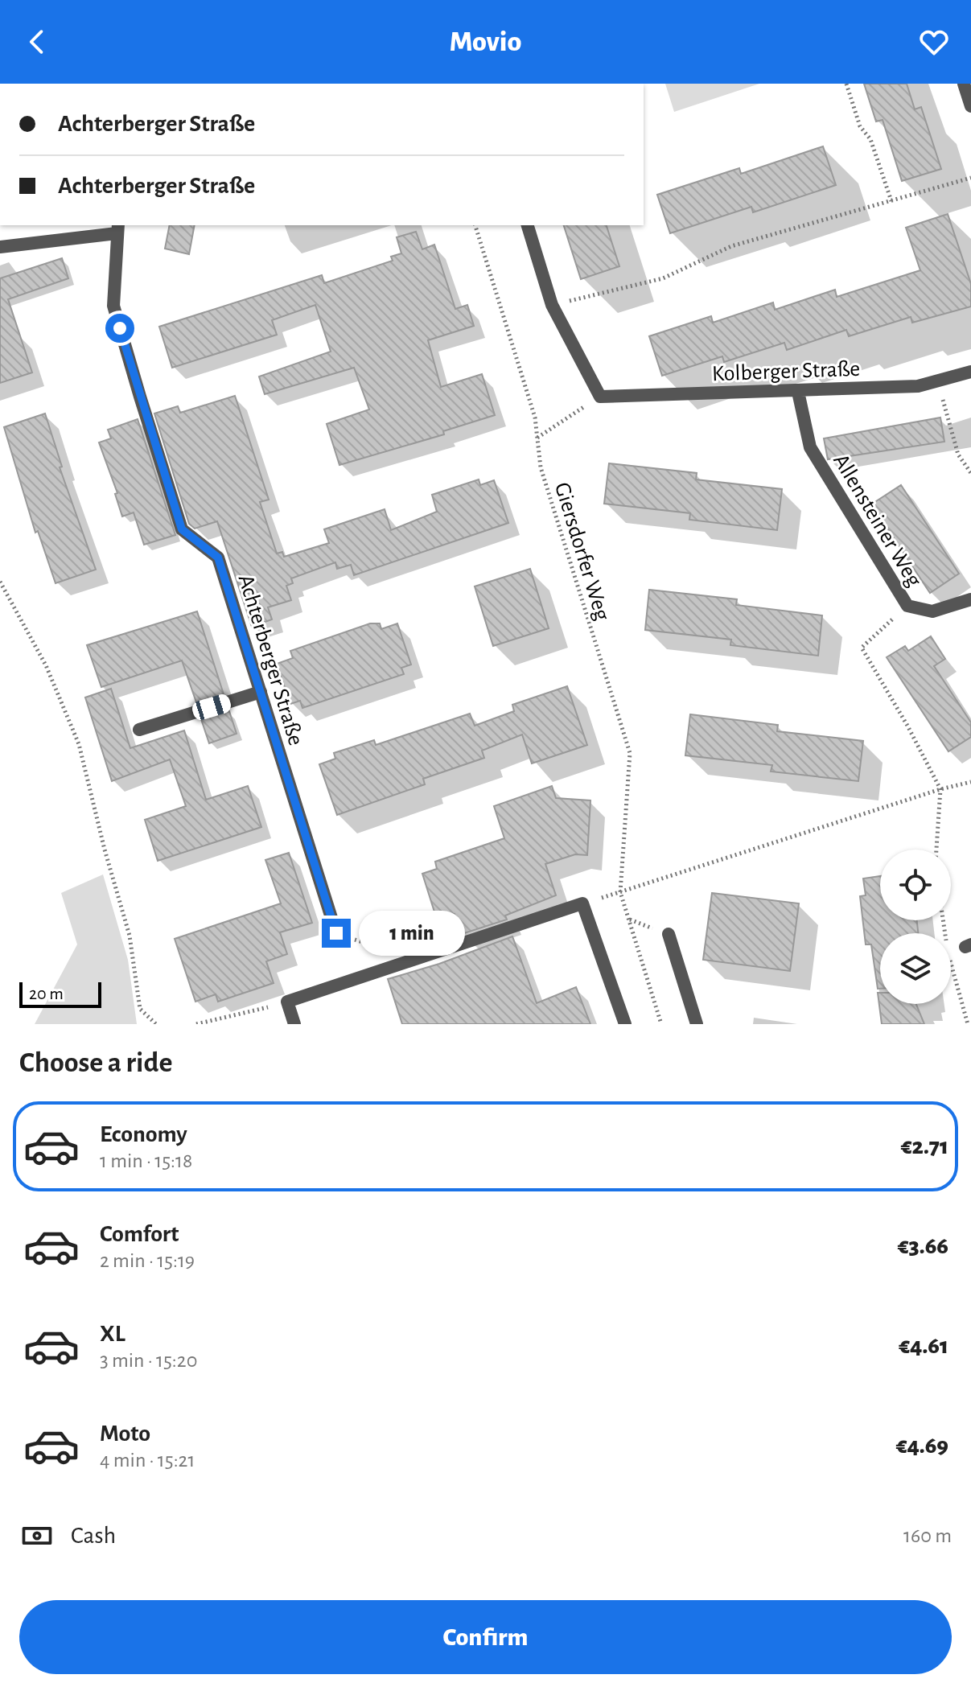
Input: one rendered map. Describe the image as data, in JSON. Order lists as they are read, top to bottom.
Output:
{
  "streets": {
    "street": ["Kolberger Straße", "Allensteiner Weg", "Achterberger Straße"],
    "path": ["Giersdorfer Weg"]
  },
  "crossings": [
    ["Kolberger Straße", "Allensteiner Weg"]
  ],
  "scale_bar": "20 m",
  "page": {
    "header": "Movio",
    "banner": ["Achterberger Straße", "Achterberger Straße"],
    "bubble": "1 min",
    "scale": "20 m",
    "heading": "Choose a ride",
    "list": [
      {
        "name": "Economy",
        "note": "1 min · 15:18",
        "value": "€2.71"
      },
      {
        "name": "Comfort",
        "note": "2 min · 15:19",
        "value": "€3.66"
      },
      {
        "name": "XL",
        "note": "3 min · 15:20",
        "value": "€4.61"
      },
      {
        "name": "Moto",
        "note": "4 min · 15:21",
        "value": "€4.69"
      }
    ],
    "pay": ["Cash", "160 m"],
    "buttons": "Confirm"
  }
}
